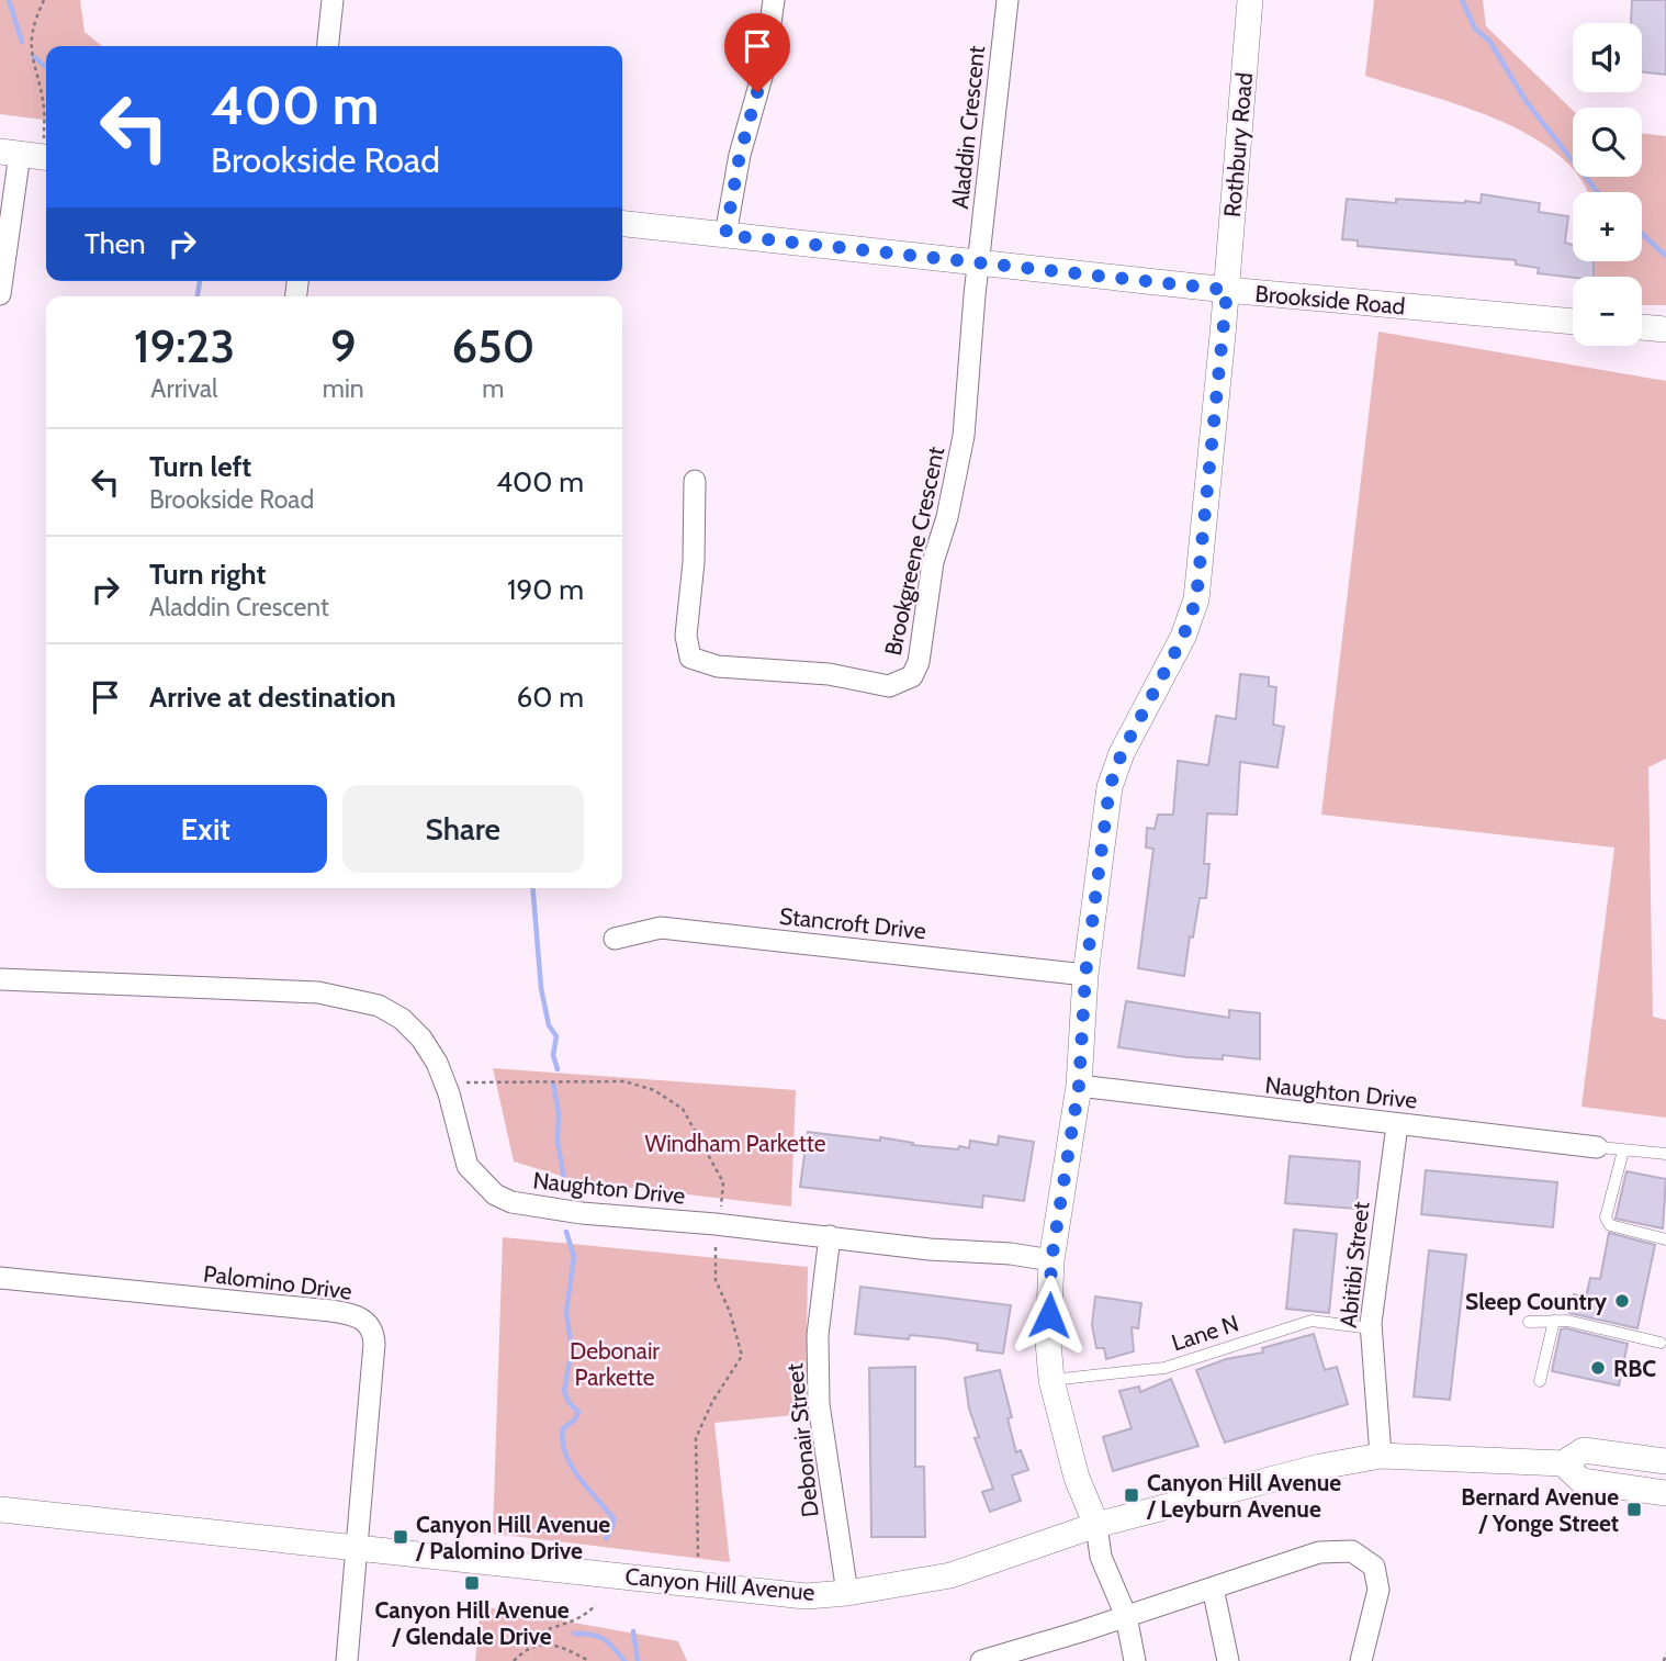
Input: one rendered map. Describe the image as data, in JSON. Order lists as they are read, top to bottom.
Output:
{
  "streets": {
    "street": [
      "Aladdin Crescent",
      "Rothbury Road",
      "Brookside Road",
      "Brookgreene Crescent",
      "Stancroft Drive",
      "Naughton Drive",
      "Abitibi Street",
      "Palomino Drive",
      "Debonair Street",
      "Canyon Hill Avenue"
    ],
    "lane": ["Lane N"]
  },
  "crossings": [
    ["Aladdin Crescent", "Brookside Road"],
    ["Aladdin Crescent", "Brookgreene Crescent"],
    ["Rothbury Road", "Brookside Road"],
    ["Rothbury Road", "Stancroft Drive"],
    ["Rothbury Road", "Naughton Drive"],
    ["Rothbury Road", "Lane N"],
    ["Rothbury Road", "Canyon Hill Avenue"],
    ["Brookside Road", "Brookgreene Crescent"],
    ["Naughton Drive", "Abitibi Street"],
    ["Naughton Drive", "Debonair Street"],
    ["Abitibi Street", "Lane N"],
    ["Abitibi Street", "Canyon Hill Avenue"],
    ["Palomino Drive", "Canyon Hill Avenue"],
    ["Debonair Street", "Canyon Hill Avenue"]
  ],
  "parks": ["Windham Parkette", "Debonair Parkette"],
  "places": {
    "other": ["Sleep Country", "RBC"],
    "transit": [
      "Canyon Hill Avenue / Leyburn Avenue",
      "Bernard Avenue / Yonge Street",
      "Canyon Hill Avenue / Palomino Drive",
      "Canyon Hill Avenue / Glendale Drive"
    ]
  },
  "page": {
    "map_buttons": ["+", "−"],
    "turn": ["400 m", "Brookside Road"],
    "then": "Then",
    "eta": [
      "19:23",
      "Arrival",
      "9",
      "min",
      "650",
      "m"
    ],
    "list": [
      {
        "name": "Turn left",
        "note": "Brookside Road",
        "value": "400 m"
      },
      {
        "name": "Turn right",
        "note": "Aladdin Crescent",
        "value": "190 m"
      },
      {
        "name": "Arrive at destination",
        "value": "60 m"
      }
    ],
    "buttons": ["Exit", "Share"]
  }
}
